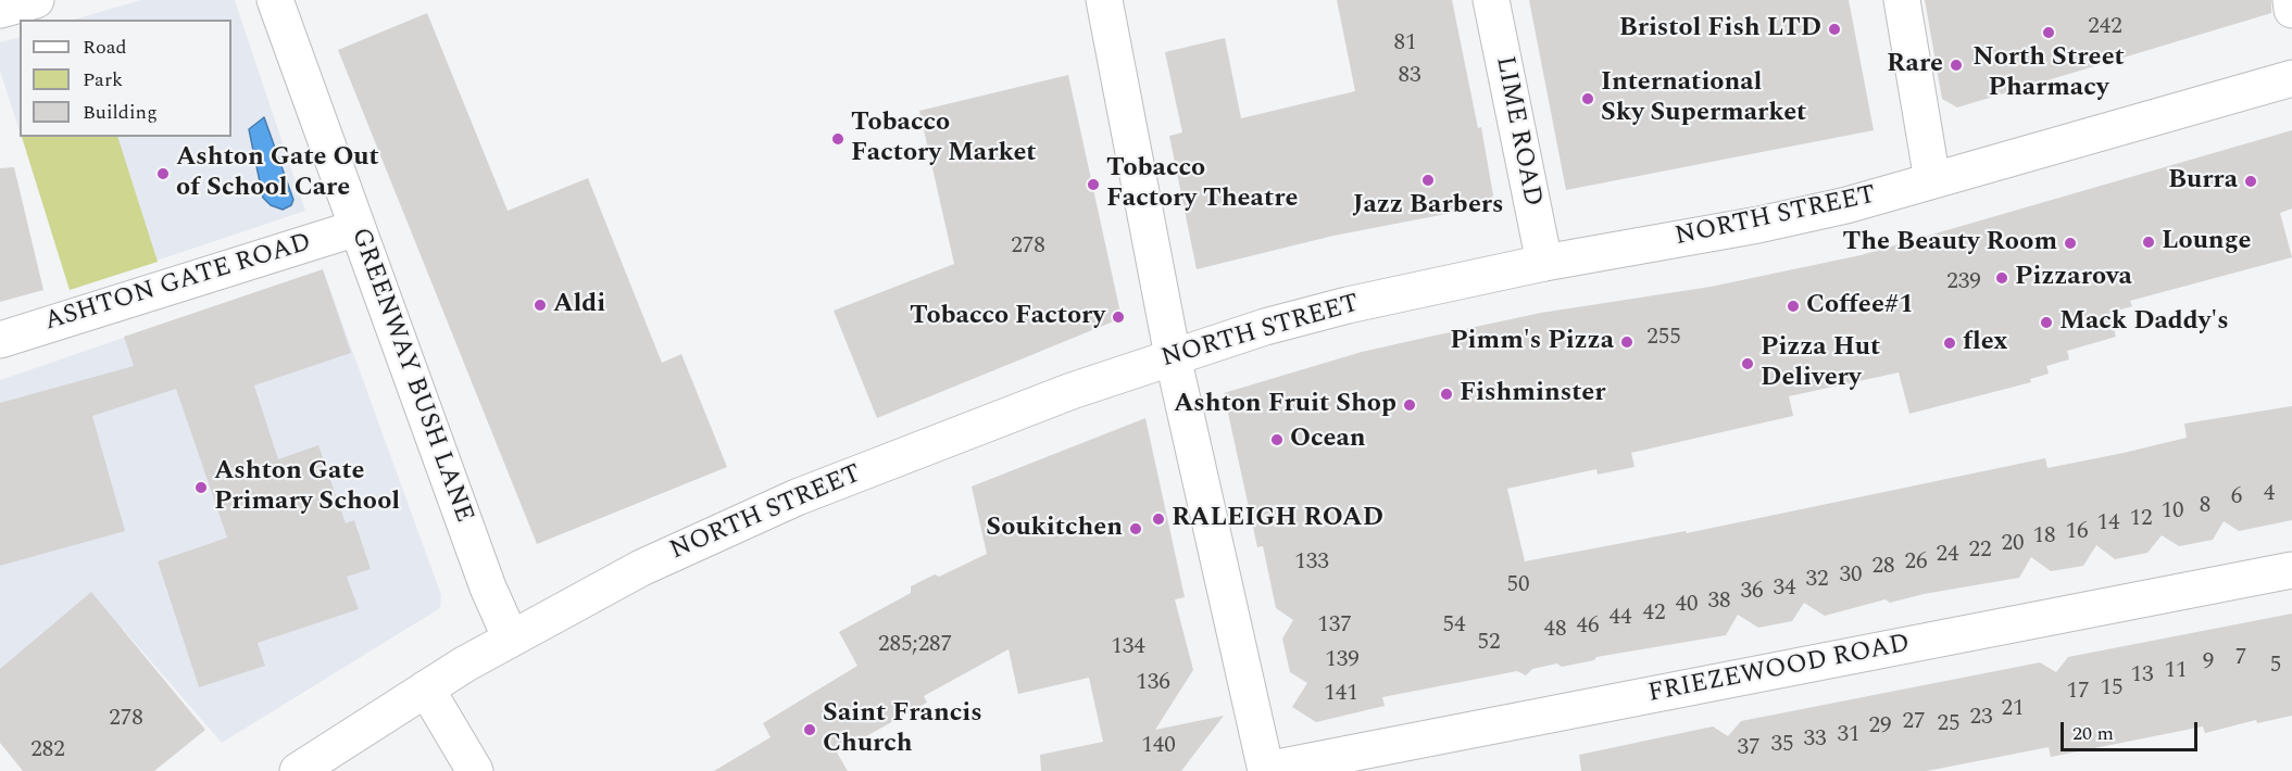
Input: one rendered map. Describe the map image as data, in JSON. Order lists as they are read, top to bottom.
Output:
{
  "streets": {
    "street": [
      "LIME ROAD",
      "NORTH STREET",
      "ASHTON GATE ROAD",
      "GREENWAY BUSH LANE",
      "FRIEZEWOOD ROAD"
    ]
  },
  "crossings": [
    ["LIME ROAD", "NORTH STREET"],
    ["NORTH STREET", "GREENWAY BUSH LANE"],
    ["ASHTON GATE ROAD", "GREENWAY BUSH LANE"]
  ],
  "places": [
    "Bristol Fish LTD",
    "North Street Pharmacy",
    "Rare",
    "International Sky Supermarket",
    "Tobacco Factory Market",
    "Ashton Gate Out of School Care",
    "Jazz Barbers",
    "Burra",
    "Tobacco Factory Theatre",
    "Lounge",
    "The Beauty Room",
    "Pizzarova",
    "Aldi",
    "Coffee#1",
    "Tobacco Factory",
    "Mack Daddy's",
    "Pimm's Pizza",
    "flex",
    "Pizza Hut Delivery",
    "Fishminster",
    "Ashton Fruit Shop",
    "Ocean",
    "Ashton Gate Primary School",
    "RALEIGH ROAD",
    "Soukitchen",
    "Saint Francis Church"
  ],
  "house_numbers": [
    "242",
    "81",
    "83",
    "278",
    "239",
    "255",
    "4",
    "6",
    "8",
    "10",
    "12",
    "14",
    "16",
    "18",
    "20",
    "22",
    "24",
    "133",
    "26",
    "28",
    "30",
    "32",
    "50",
    "34",
    "36",
    "38",
    "40",
    "42",
    "44",
    "137",
    "54",
    "46",
    "48",
    "52",
    "285;287",
    "134",
    "7",
    "139",
    "9",
    "5",
    "11",
    "13",
    "136",
    "15",
    "17",
    "141",
    "21",
    "23",
    "278",
    "27",
    "25",
    "29",
    "31",
    "33",
    "35",
    "140",
    "37",
    "282"
  ],
  "legend": ["Road", "Park", "Building"],
  "scale_bar": "20 m"
}
